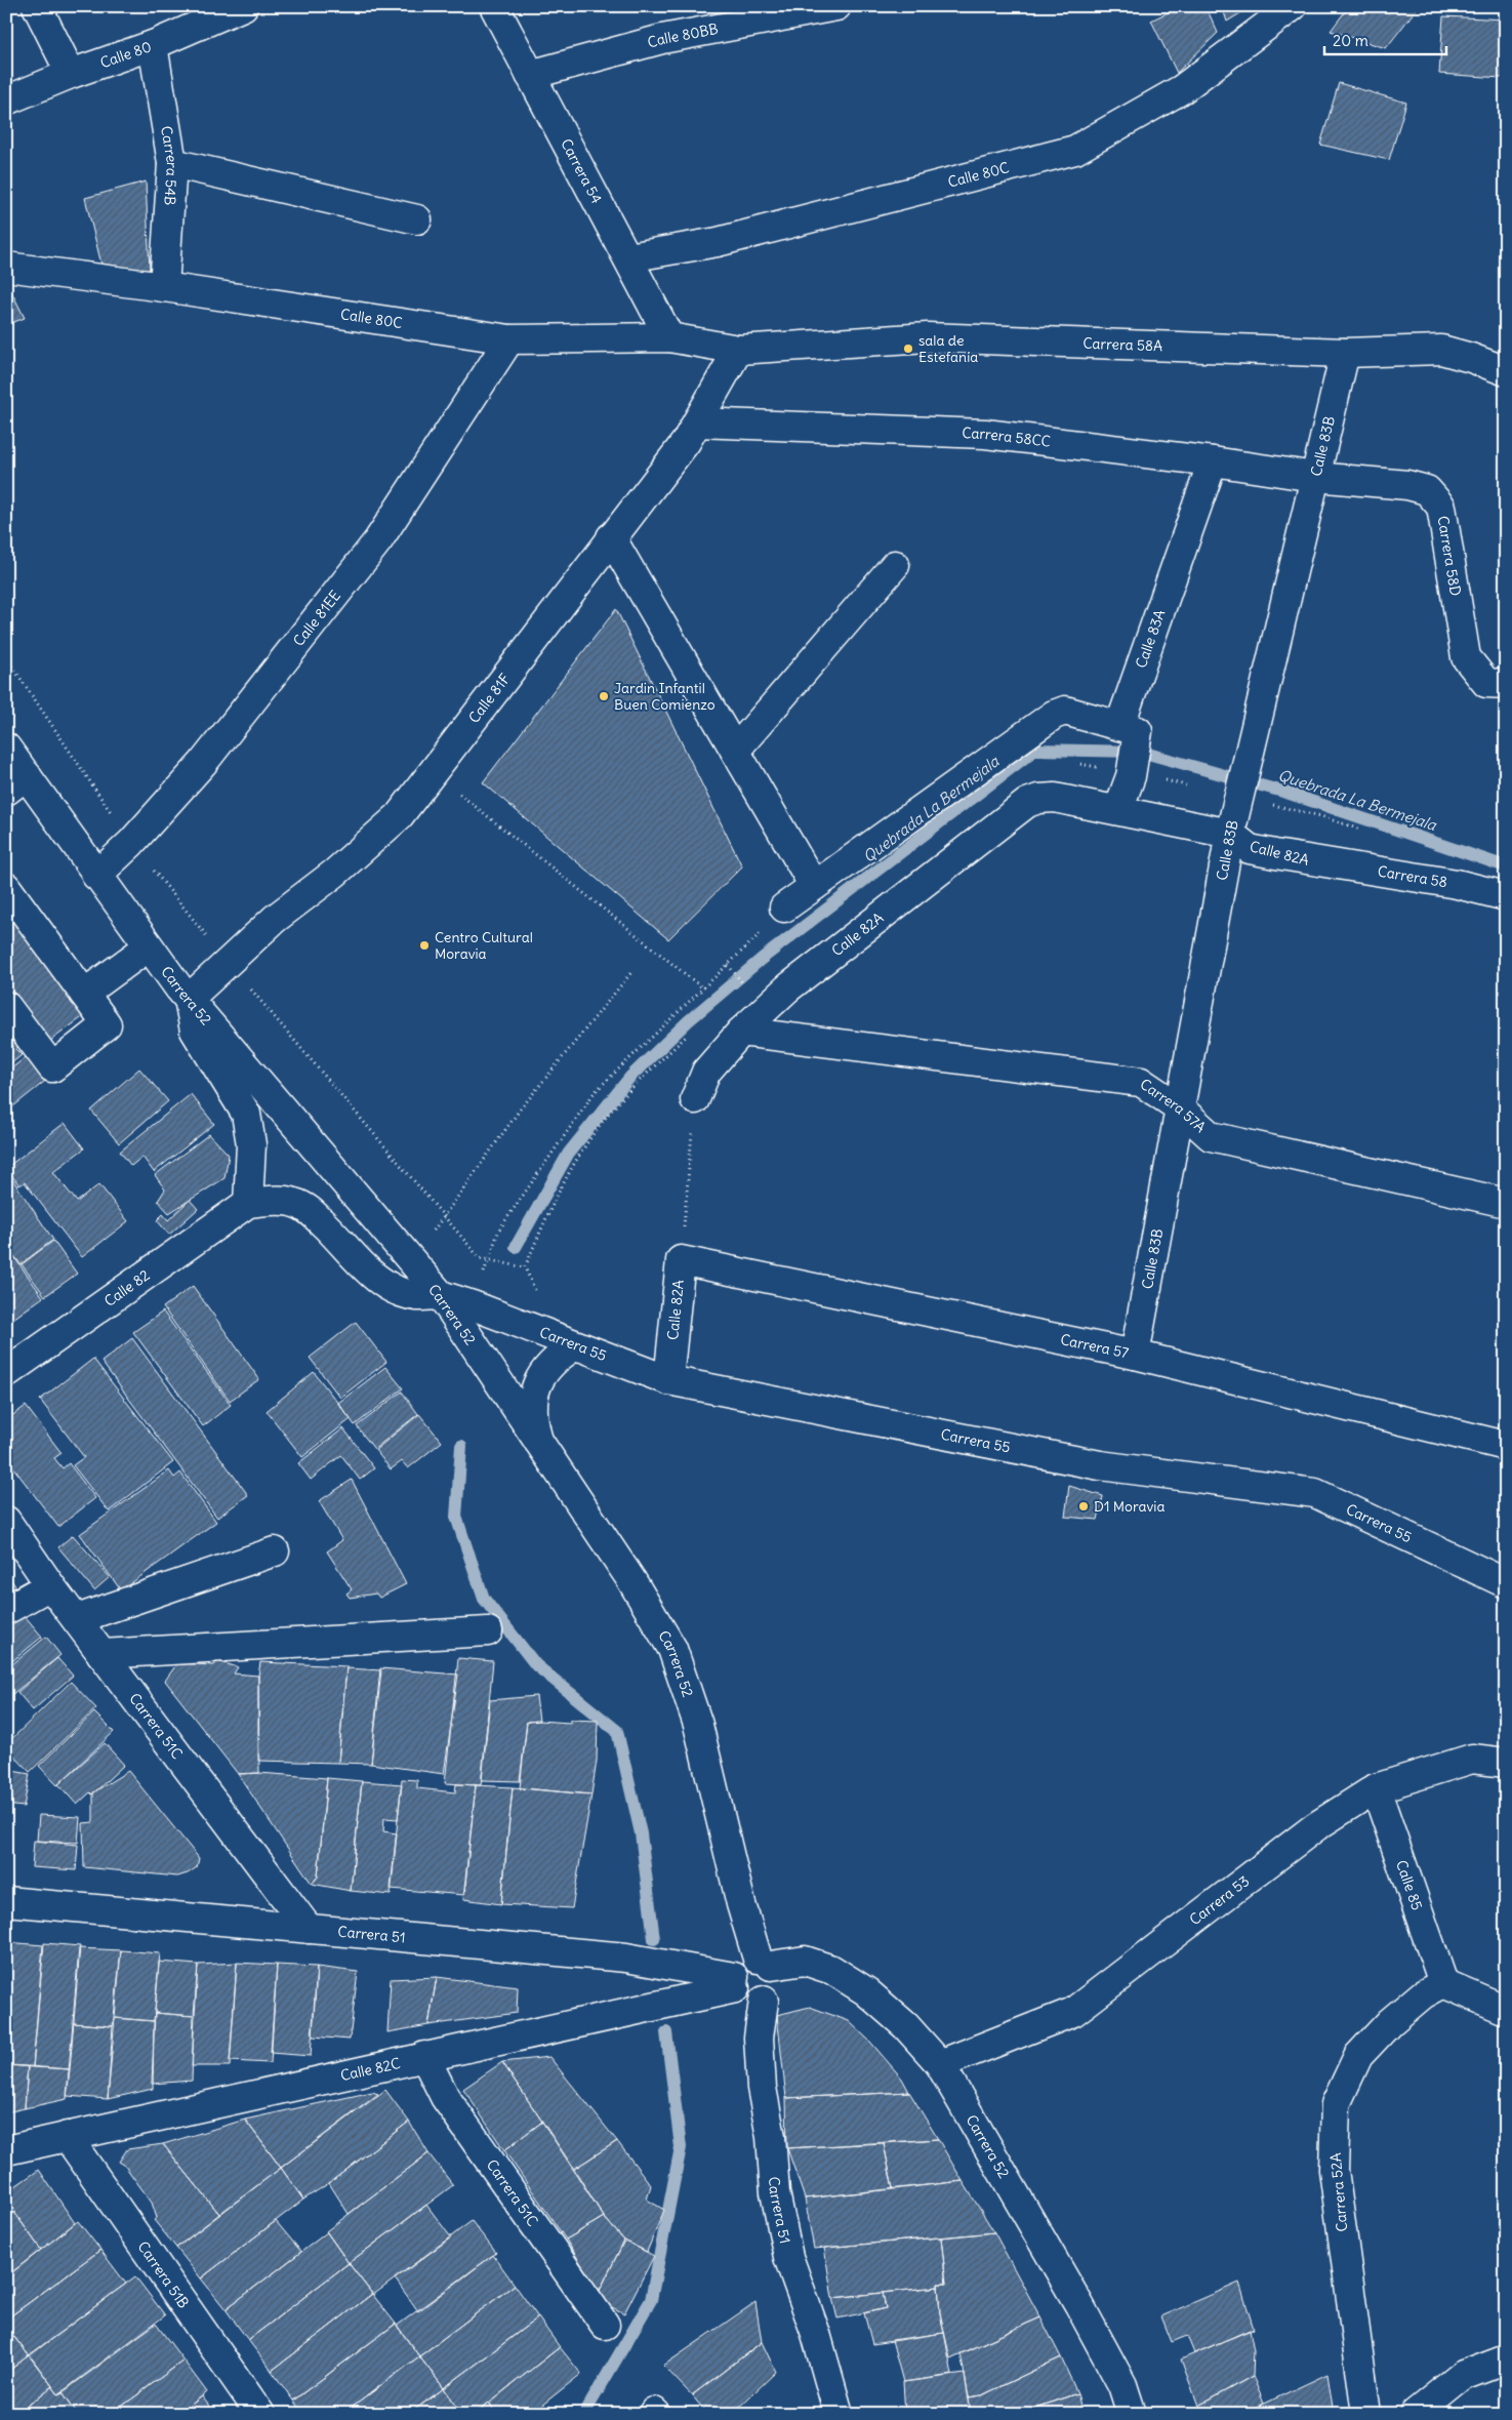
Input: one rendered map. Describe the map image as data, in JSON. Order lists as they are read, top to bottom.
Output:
{
  "streets": {
    "street": [
      "Calle 80BB",
      "Calle 80",
      "Carrera 54B",
      "Carrera 54",
      "Calle 80C",
      "Carrera 58A",
      "Carrera 58CC",
      "Calle 83B",
      "Carrera 58D",
      "Calle 81EE",
      "Calle 83A",
      "Calle 81F",
      "Calle 82A",
      "Carrera 58",
      "Carrera 52",
      "Carrera 57A",
      "Calle 82",
      "Carrera 55",
      "Carrera 57",
      "Carrera 51C",
      "Calle 85",
      "Carrera 53",
      "Carrera 51",
      "Calle 82C",
      "Carrera 52A",
      "Carrera 51B"
    ]
  },
  "crossings": [
    ["Calle 80BB", "Carrera 54"],
    ["Calle 80", "Carrera 54B"],
    ["Carrera 54B", "Calle 80C"],
    ["Carrera 54", "Calle 80C"],
    ["Calle 80C", "Carrera 58A"],
    ["Calle 80C", "Calle 81EE"],
    ["Calle 80C", "Calle 81F"],
    ["Carrera 58A", "Calle 83B"],
    ["Carrera 58A", "Calle 81F"],
    ["Carrera 58CC", "Calle 83B"],
    ["Carrera 58CC", "Carrera 58D"],
    ["Carrera 58CC", "Calle 83A"],
    ["Carrera 58CC", "Calle 81F"],
    ["Calle 83B", "Carrera 58D"],
    ["Calle 83B", "Calle 82A"],
    ["Calle 83B", "Carrera 57A"],
    ["Calle 83B", "Carrera 57"],
    ["Calle 81EE", "Carrera 52"],
    ["Calle 83A", "Calle 82A"],
    ["Calle 81F", "Carrera 52"],
    ["Calle 82A", "Carrera 58"],
    ["Calle 82A", "Carrera 57A"],
    ["Calle 82A", "Carrera 55"],
    ["Calle 82A", "Carrera 57"],
    ["Carrera 52", "Calle 82"],
    ["Carrera 52", "Carrera 55"],
    ["Carrera 52", "Carrera 53"],
    ["Carrera 52", "Carrera 51"],
    ["Carrera 52", "Calle 82C"],
    ["Calle 82", "Carrera 55"],
    ["Carrera 51C", "Carrera 51"],
    ["Carrera 51C", "Calle 82C"],
    ["Calle 85", "Carrera 53"],
    ["Calle 85", "Carrera 52A"],
    ["Carrera 51", "Calle 82C"],
    ["Calle 82C", "Carrera 51B"]
  ],
  "water": ["Quebrada La Bermejala"],
  "places": [
    "sala de Estefanía",
    "Jardin Infantil Buen Comienzo",
    "Centro Cultural Moravia",
    "D1 Moravia"
  ],
  "scale_bar": "20 m"
}
